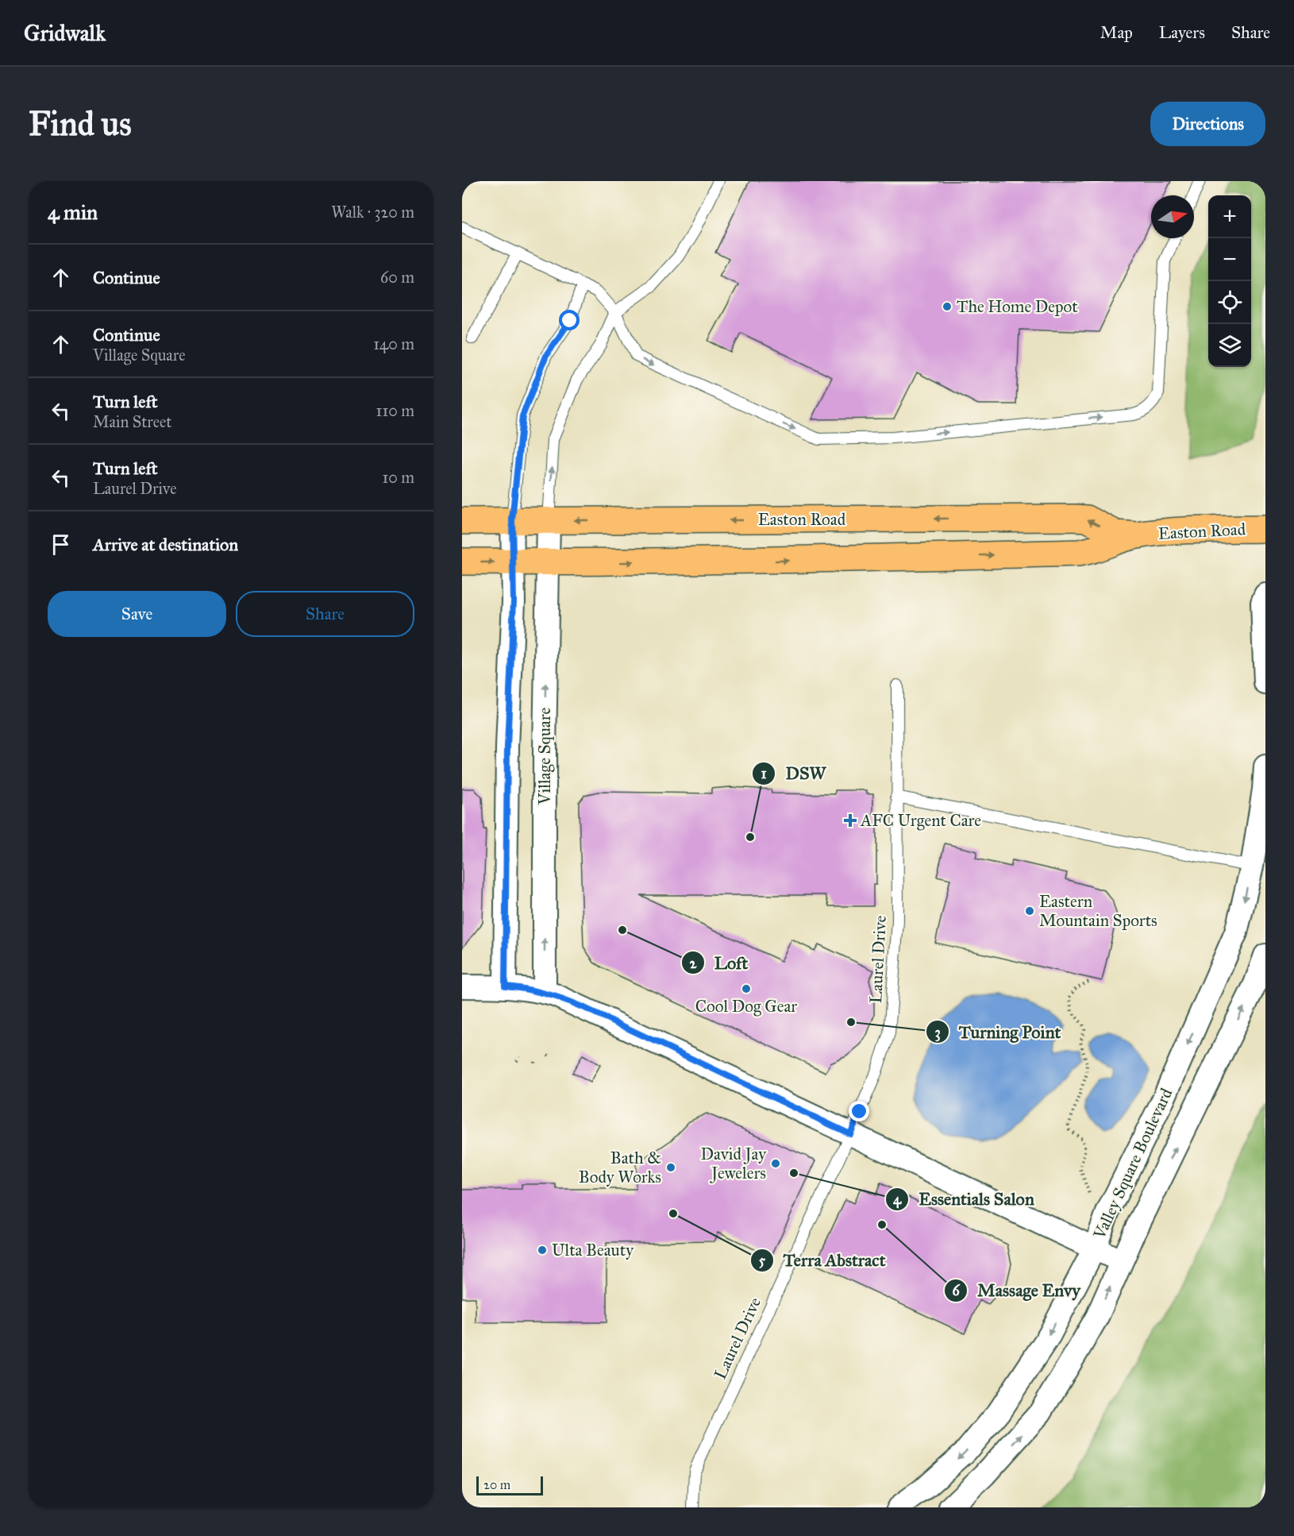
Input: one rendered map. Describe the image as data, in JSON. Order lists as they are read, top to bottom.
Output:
{
  "streets": {
    "highway": ["Easton Road"],
    "street": ["Village Square", "Valley Square Boulevard"],
    "lane": ["Laurel Drive"]
  },
  "crossings": [
    ["Easton Road", "Village Square"]
  ],
  "places": {
    "other": [
      "The Home Depot",
      "DSW",
      "Eastern Mountain Sports",
      "Loft",
      "Cool Dog Gear",
      "Turning Point",
      "David Jay Jewelers",
      "Bath & Body Works",
      "Essentials Salon",
      "Terra Abstract",
      "Massage Envy",
      "Ulta Beauty"
    ],
    "health": ["AFC Urgent Care"]
  },
  "scale_bar": "20 m",
  "north": "right",
  "page": {
    "header": "Gridwalk",
    "nav": ["Map", "Layers", "Share"],
    "buttons": [
      "Directions",
      ["Save", "Share"]
    ],
    "title": "Find us",
    "heading": ["4 min", "Walk · 320 m"],
    "map_buttons": ["+", "−"],
    "list": [
      ["Continue", "60 m"],
      ["Continue", "Village Square", "140 m"],
      ["Turn left", "Main Street", "110 m"],
      ["Turn left", "Laurel Drive", "10 m"],
      "Arrive at destination"
    ],
    "scale": "20 m"
  }
}
